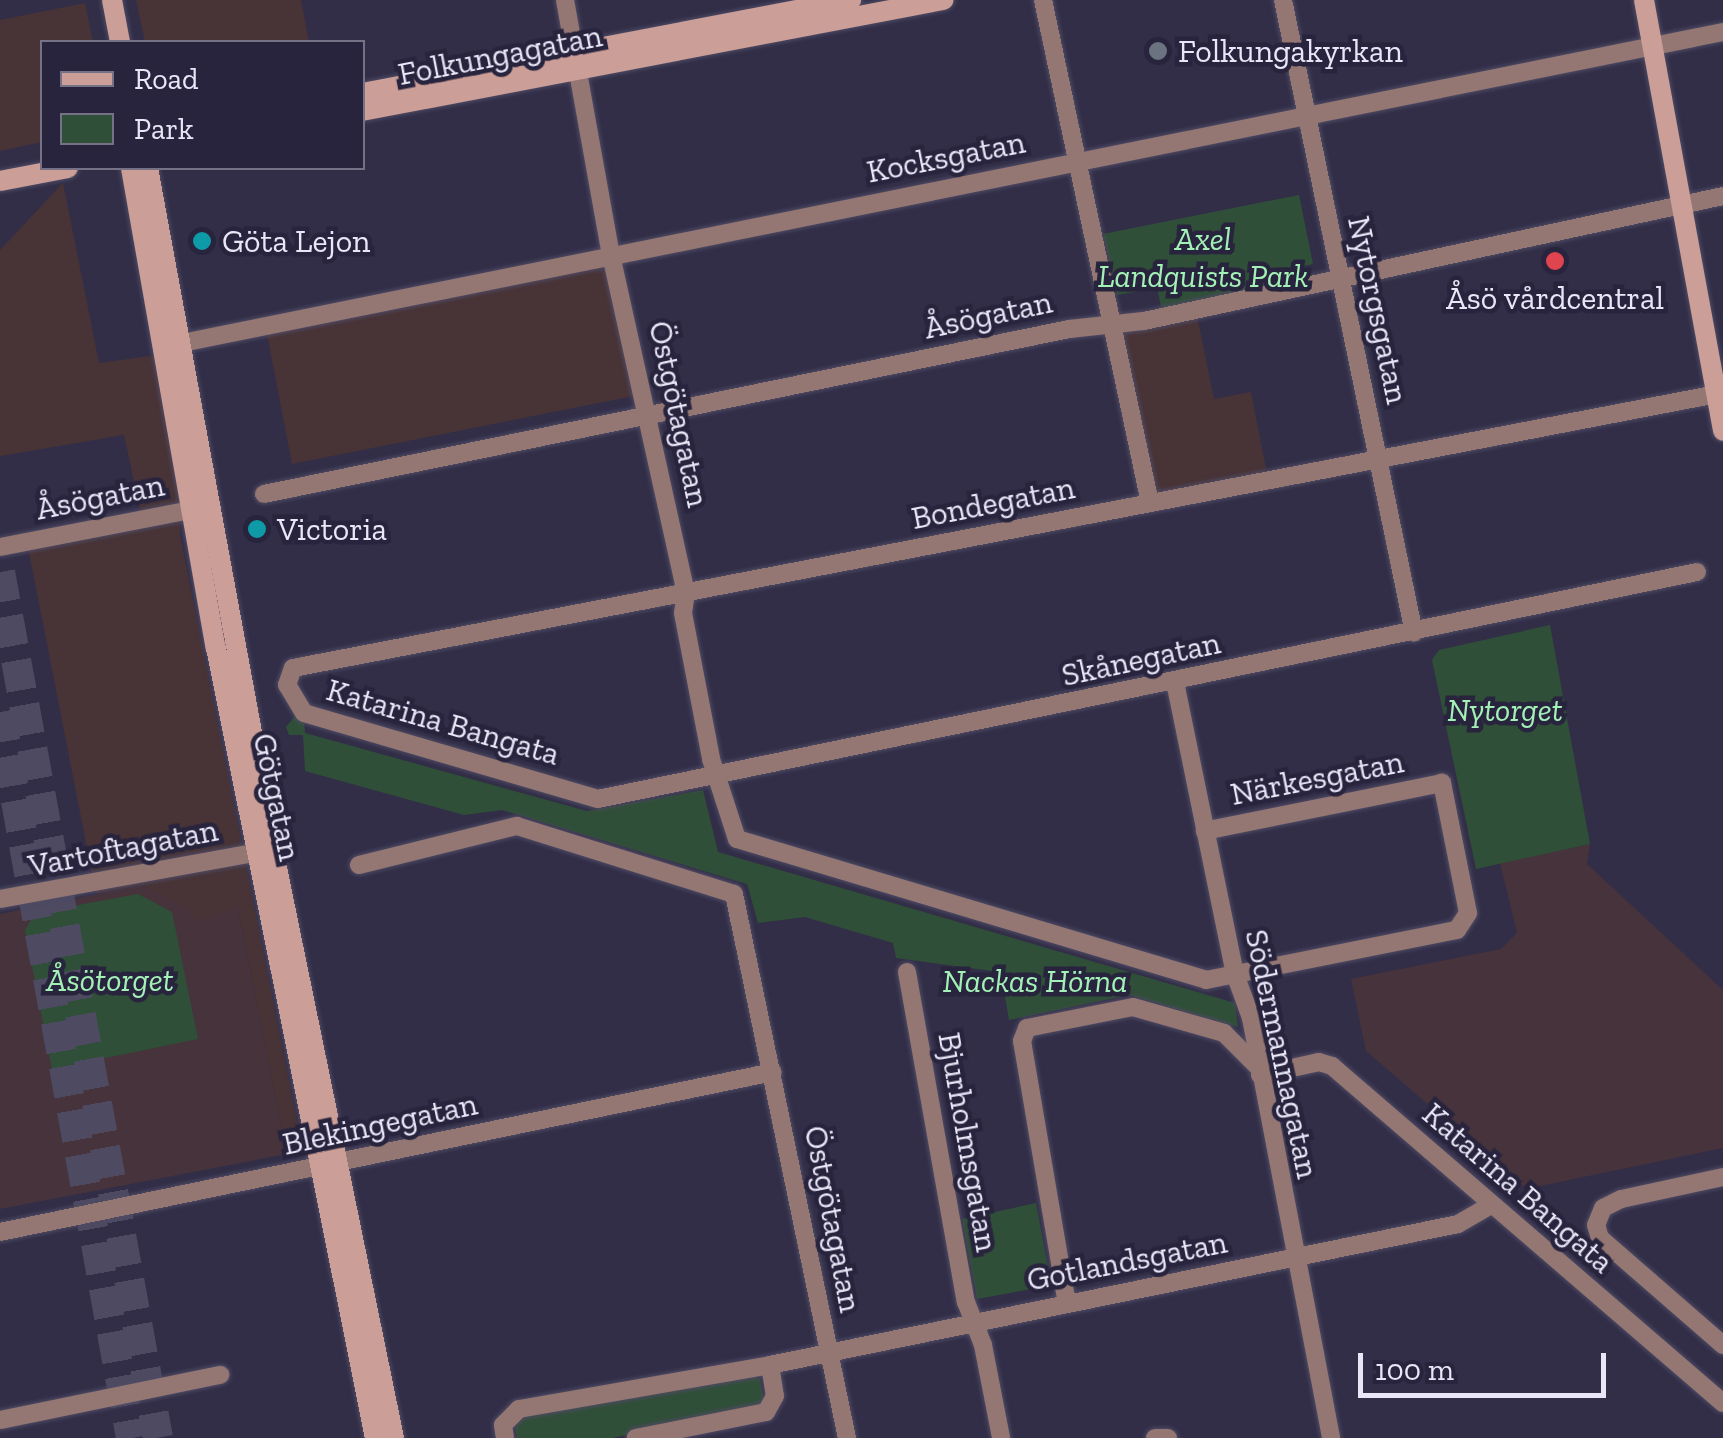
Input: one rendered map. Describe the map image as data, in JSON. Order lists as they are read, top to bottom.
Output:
{
  "streets": {
    "street": [
      "Folkungagatan",
      "Kocksgatan",
      "Nytorgsgatan",
      "Åsögatan",
      "Östgötagatan",
      "Bondegatan",
      "Skånegatan",
      "Katarina Bangata",
      "Närkesgatan",
      "Götgatan",
      "Vartoftagatan",
      "Södermannagatan",
      "Blekingegatan",
      "Bjurholmsgatan",
      "Gotlandsgatan"
    ]
  },
  "crossings": [
    ["Folkungagatan", "Östgötagatan"],
    ["Kocksgatan", "Nytorgsgatan"],
    ["Kocksgatan", "Östgötagatan"],
    ["Kocksgatan", "Götgatan"],
    ["Nytorgsgatan", "Åsögatan"],
    ["Nytorgsgatan", "Bondegatan"],
    ["Nytorgsgatan", "Skånegatan"],
    ["Åsögatan", "Östgötagatan"],
    ["Åsögatan", "Götgatan"],
    ["Östgötagatan", "Bondegatan"],
    ["Östgötagatan", "Skånegatan"],
    ["Östgötagatan", "Närkesgatan"],
    ["Östgötagatan", "Södermannagatan"],
    ["Östgötagatan", "Blekingegatan"],
    ["Östgötagatan", "Gotlandsgatan"],
    ["Bondegatan", "Katarina Bangata"],
    ["Skånegatan", "Katarina Bangata"],
    ["Skånegatan", "Södermannagatan"],
    ["Katarina Bangata", "Södermannagatan"],
    ["Katarina Bangata", "Gotlandsgatan"],
    ["Närkesgatan", "Södermannagatan"],
    ["Götgatan", "Vartoftagatan"],
    ["Götgatan", "Blekingegatan"],
    ["Södermannagatan", "Gotlandsgatan"],
    ["Bjurholmsgatan", "Gotlandsgatan"]
  ],
  "parks": [
    "Axel Landquists Park",
    "Nytorget",
    "Åsötorget",
    "Nackas Hörna"
  ],
  "places": [
    "Folkungakyrkan",
    "Göta Lejon",
    "Åsö vårdcentral",
    "Victoria"
  ],
  "legend": ["Road", "Park"],
  "scale_bar": "100 m"
}
